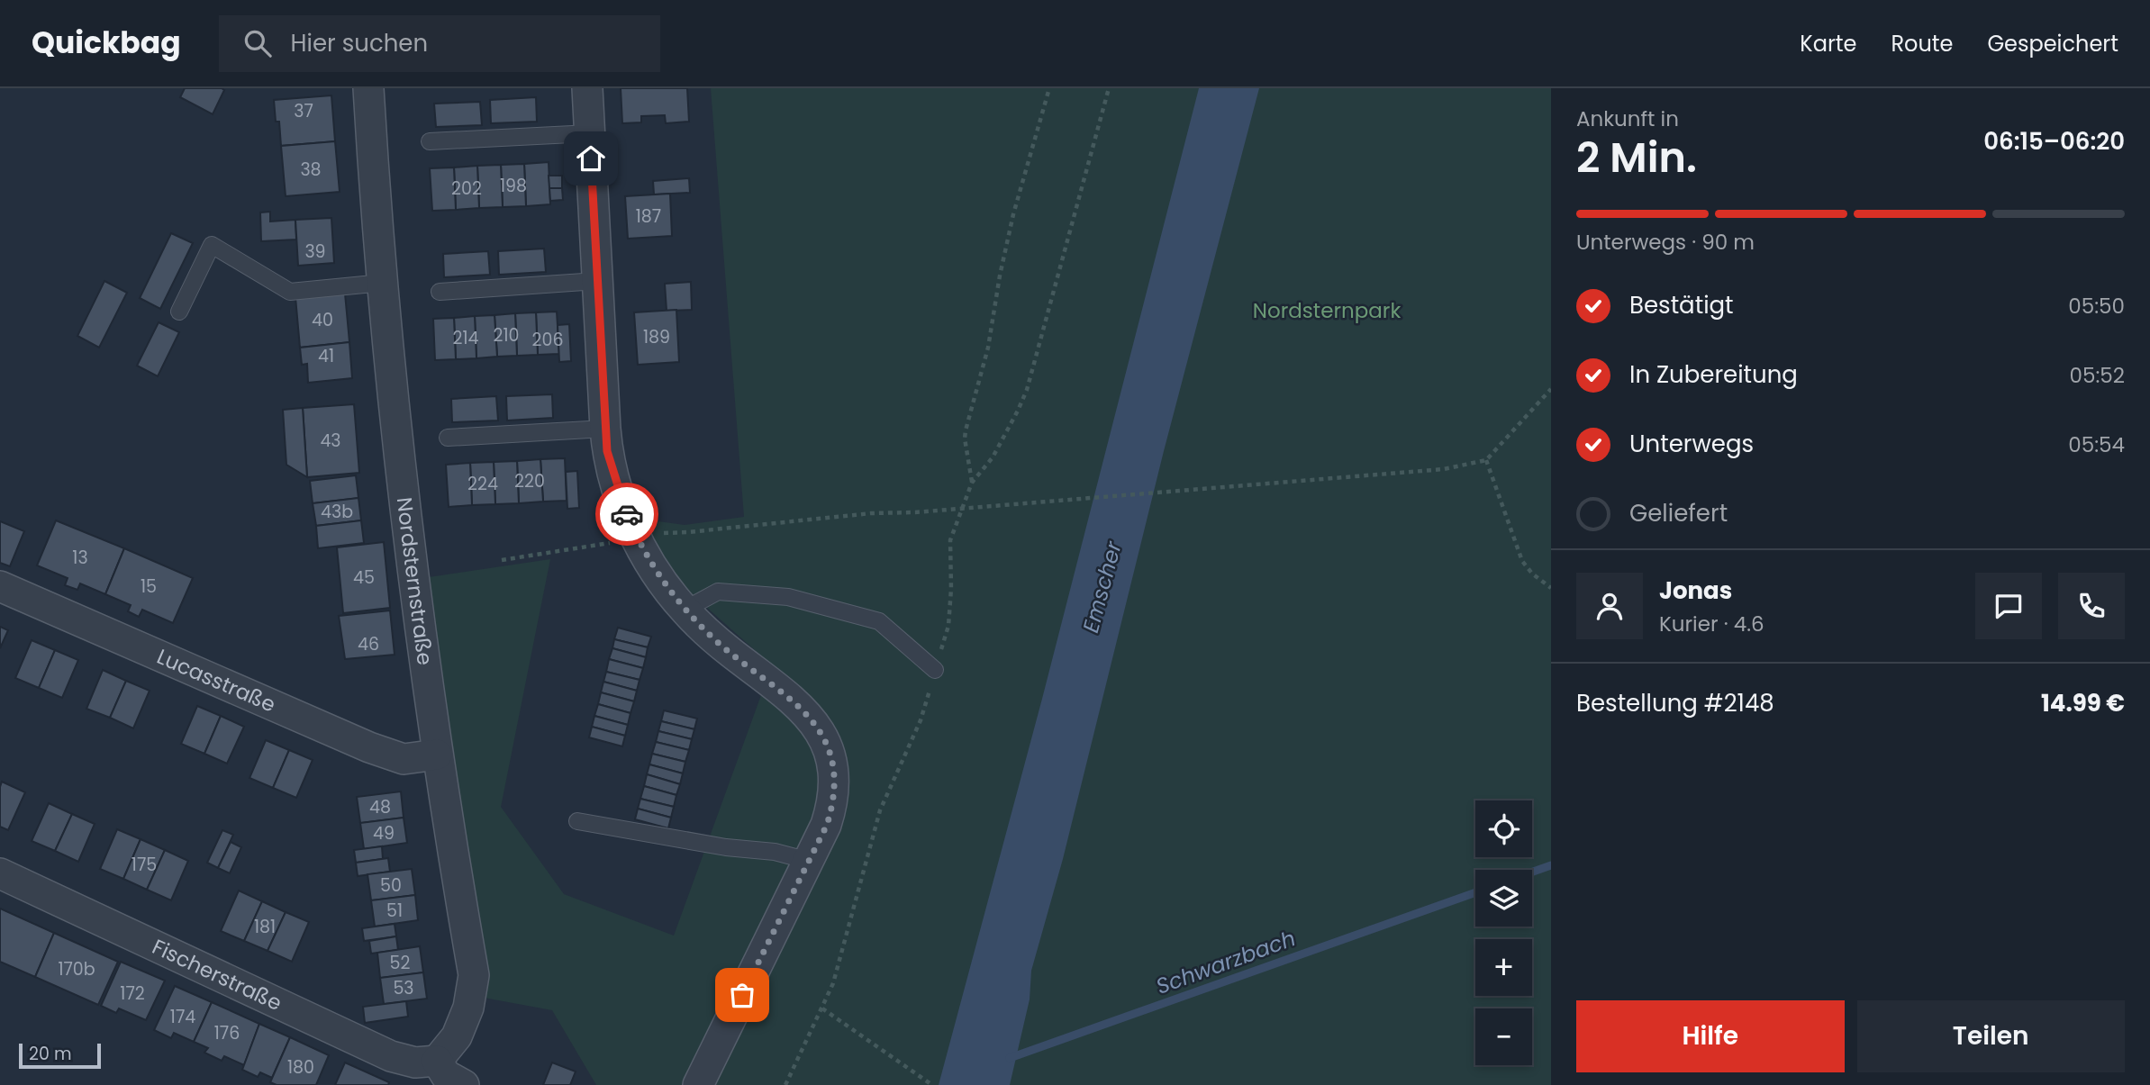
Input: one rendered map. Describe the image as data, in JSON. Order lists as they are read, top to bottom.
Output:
{
  "streets": {
    "street": ["Nordsternstraße", "Lucasstraße", "Fischerstraße"]
  },
  "crossings": [
    ["Nordsternstraße", "Lucasstraße"],
    ["Nordsternstraße", "Fischerstraße"]
  ],
  "water": ["Emscher", "Schwarzbach"],
  "parks": ["Nordsternpark"],
  "house_numbers": [
    "37",
    "38",
    "198",
    "202",
    "187",
    "39",
    "40",
    "210",
    "189",
    "214",
    "206",
    "41",
    "43",
    "220",
    "224",
    "43b",
    "13",
    "45",
    "15",
    "46",
    "48",
    "49",
    "175",
    "50",
    "51",
    "181",
    "52",
    "170b",
    "53",
    "172",
    "174",
    "176",
    "180"
  ],
  "scale_bar": "20 m",
  "page": {
    "header": "Quickbag",
    "search": "Hier suchen",
    "nav": ["Karte", "Route", "Gespeichert"],
    "heading": ["2 Min.", "Ankunft in", "06:15–06:20"],
    "panel": [
      "Jonas",
      "Kurier · 4.6",
      "Bestellung #2148",
      "14.99 €"
    ],
    "bar": "Unterwegs · 90 m",
    "list": [
      ["Bestätigt", "05:50"],
      ["In Zubereitung", "05:52"],
      ["Unterwegs", "05:54"],
      "Geliefert"
    ],
    "map_buttons": ["+", "−"],
    "buttons": ["Hilfe", "Teilen"],
    "scale": "20 m"
  }
}
